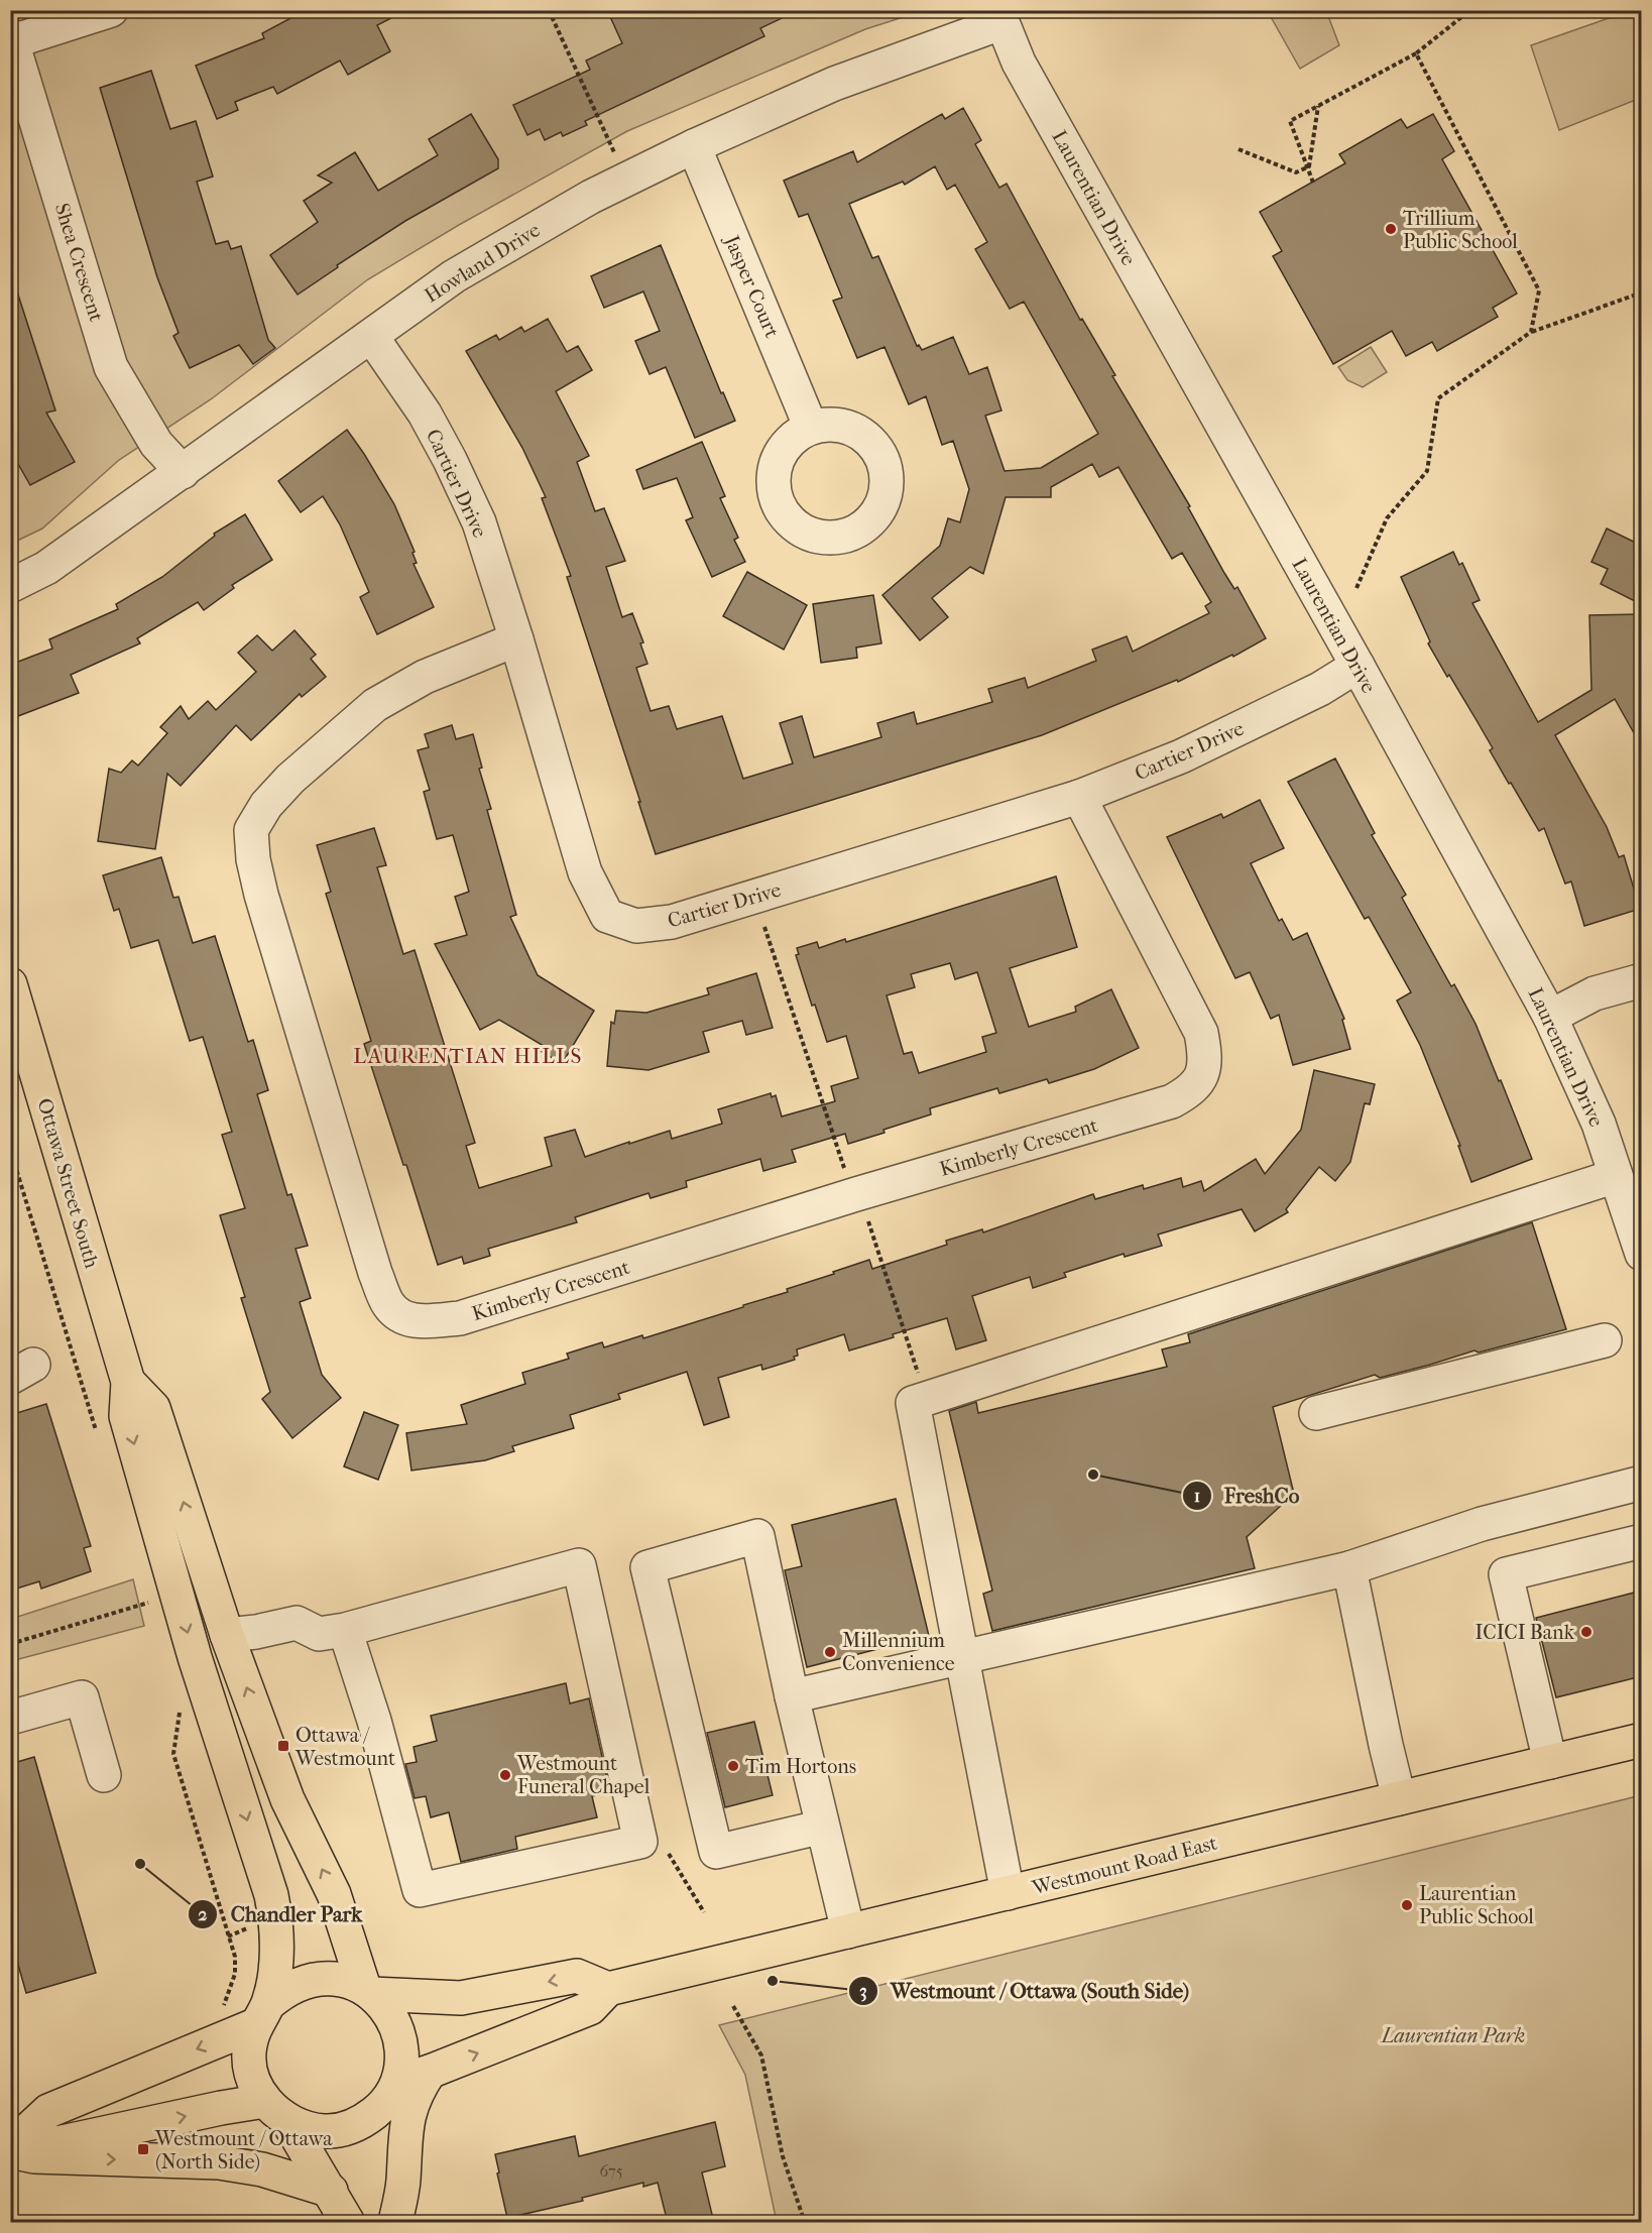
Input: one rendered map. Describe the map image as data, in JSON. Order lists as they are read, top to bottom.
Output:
{
  "streets": {
    "main road": ["Ottawa Street South", "Westmount Road East"],
    "street": [
      "Laurentian Drive",
      "Shea Crescent",
      "Howland Drive",
      "Jasper Court",
      "Cartier Drive",
      "Kimberly Crescent"
    ]
  },
  "crossings": [
    ["Laurentian Drive", "Howland Drive"],
    ["Laurentian Drive", "Cartier Drive"],
    ["Shea Crescent", "Howland Drive"],
    ["Howland Drive", "Jasper Court"],
    ["Howland Drive", "Cartier Drive"],
    ["Cartier Drive", "Kimberly Crescent"]
  ],
  "districts": ["LAURENTIAN HILLS"],
  "parks": ["Laurentian Park"],
  "places": {
    "other": [
      "Trillium Public School",
      "FreshCo",
      "ICICI Bank",
      "Millennium Convenience",
      "Tim Hortons",
      "Westmount Funeral Chapel",
      "Chandler Park",
      "Laurentian Public School",
      "Westmount / Ottawa (South Side)"
    ],
    "transit": ["Ottawa / Westmount", "Westmount / Ottawa (North Side)"]
  },
  "house_numbers": ["675"]
}
